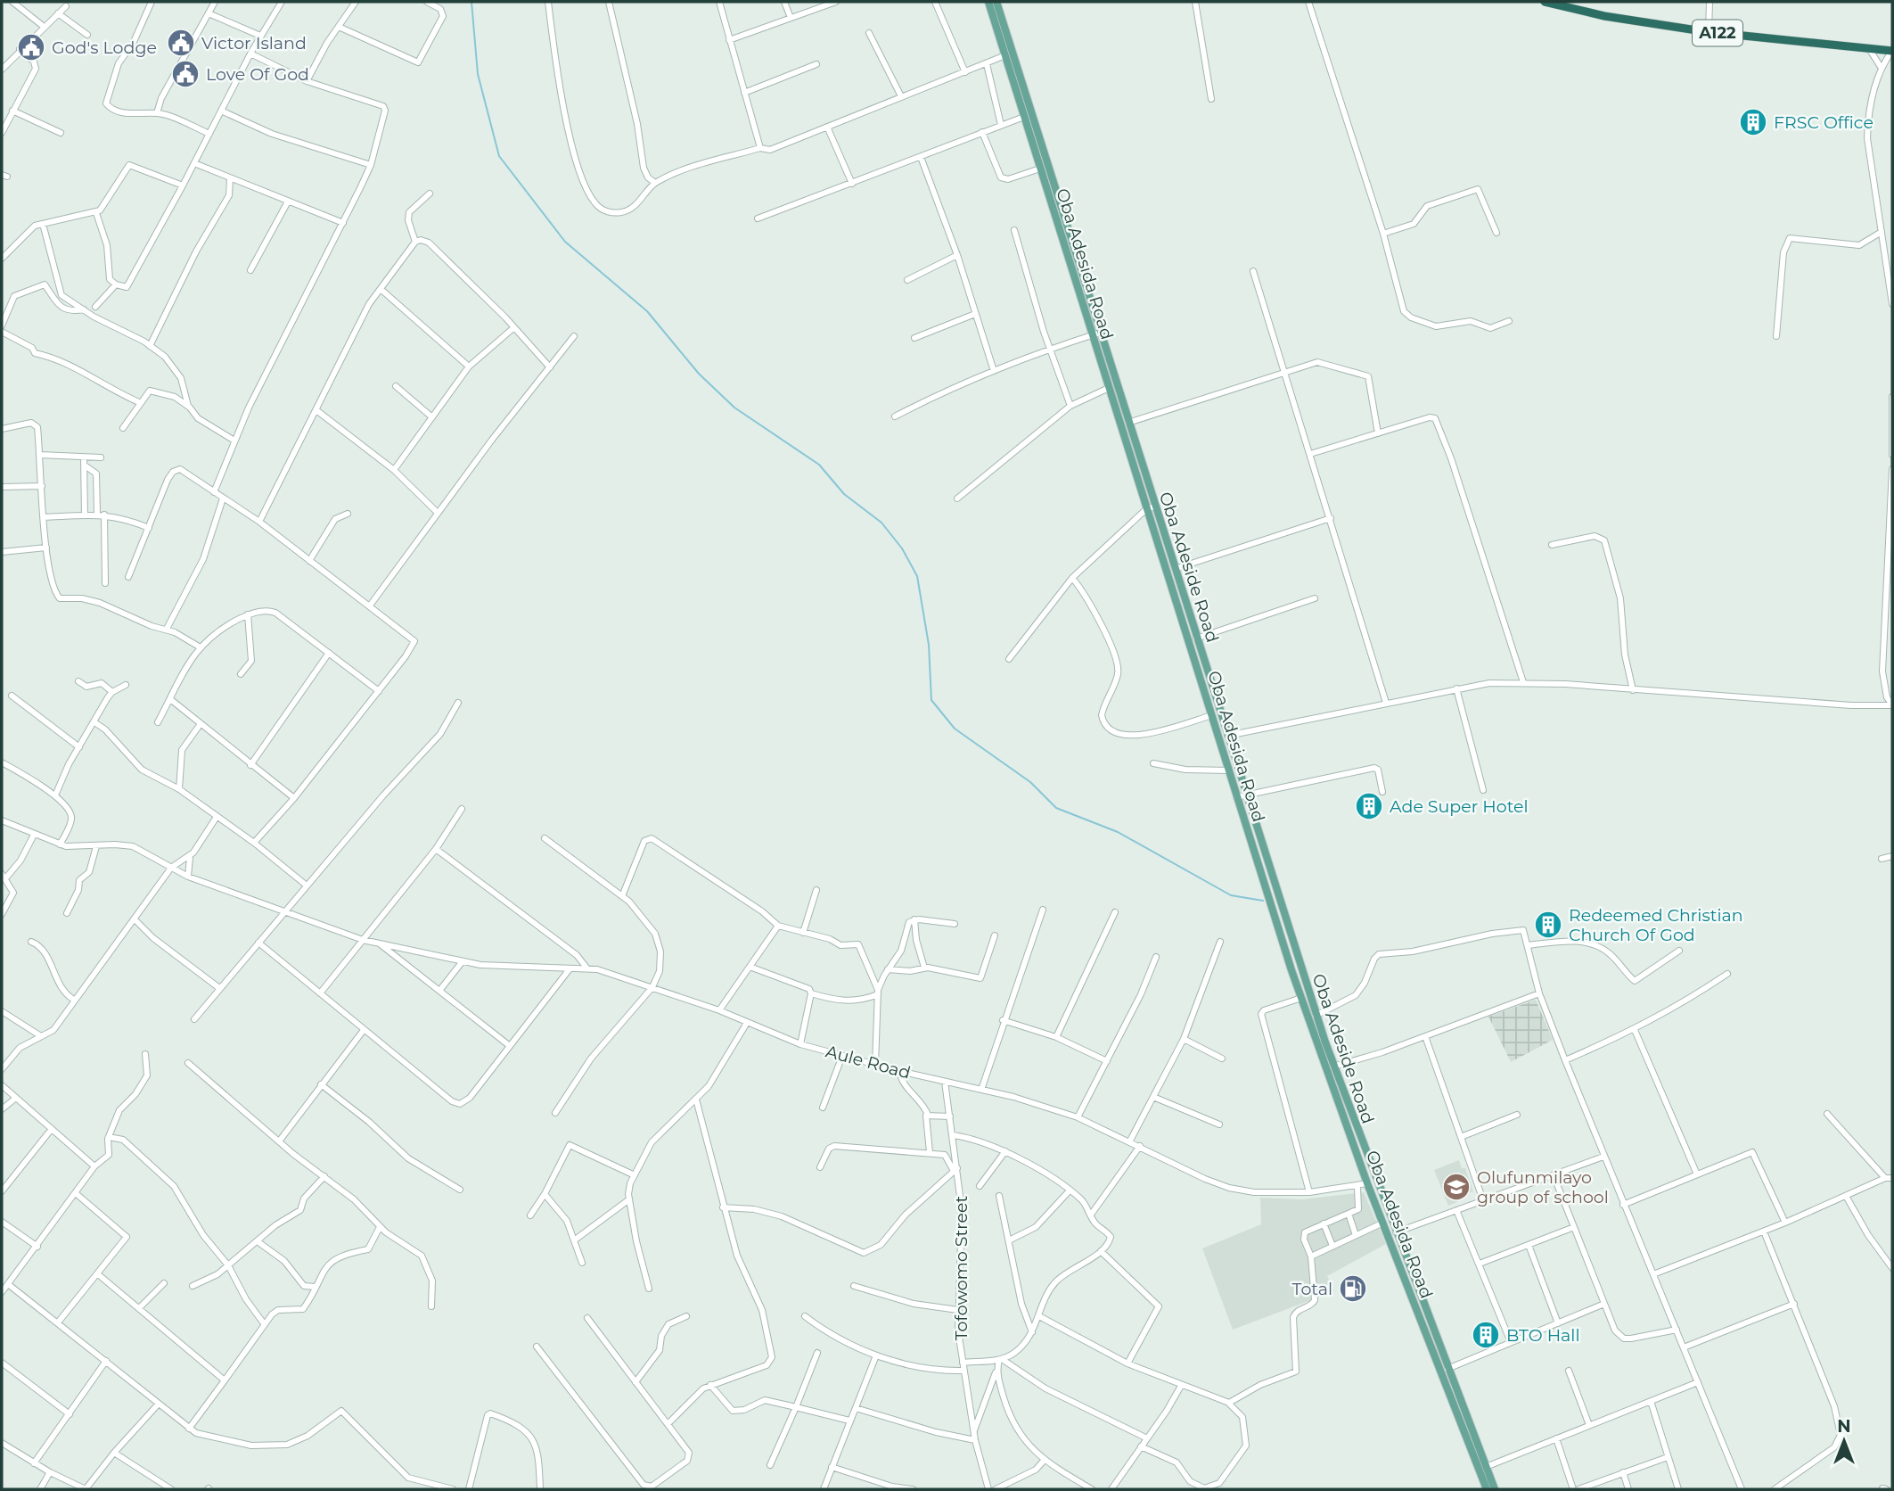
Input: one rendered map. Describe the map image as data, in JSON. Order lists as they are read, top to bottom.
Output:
{
  "streets": {
    "highway": ["A122"],
    "main road": ["Oba Adesida Road", "Oba Adeside Road"],
    "street": ["Aule Road", "Tofowomo Street"]
  },
  "crossings": [
    ["Oba Adesida Road", "Oba Adeside Road"],
    ["Oba Adesida Road", "Aule Road"],
    ["Aule Road", "Tofowomo Street"]
  ],
  "places": {
    "public building": ["Victor Island", "God's Lodge", "Love Of God"],
    "building": [
      "FRSC Office",
      "Ade Super Hotel",
      "Redeemed Christian Church Of God",
      "BTO Hall"
    ],
    "school or university": ["Olufunmilayo group of school"],
    "fuel station": ["Total"]
  },
  "north": "top"
}
